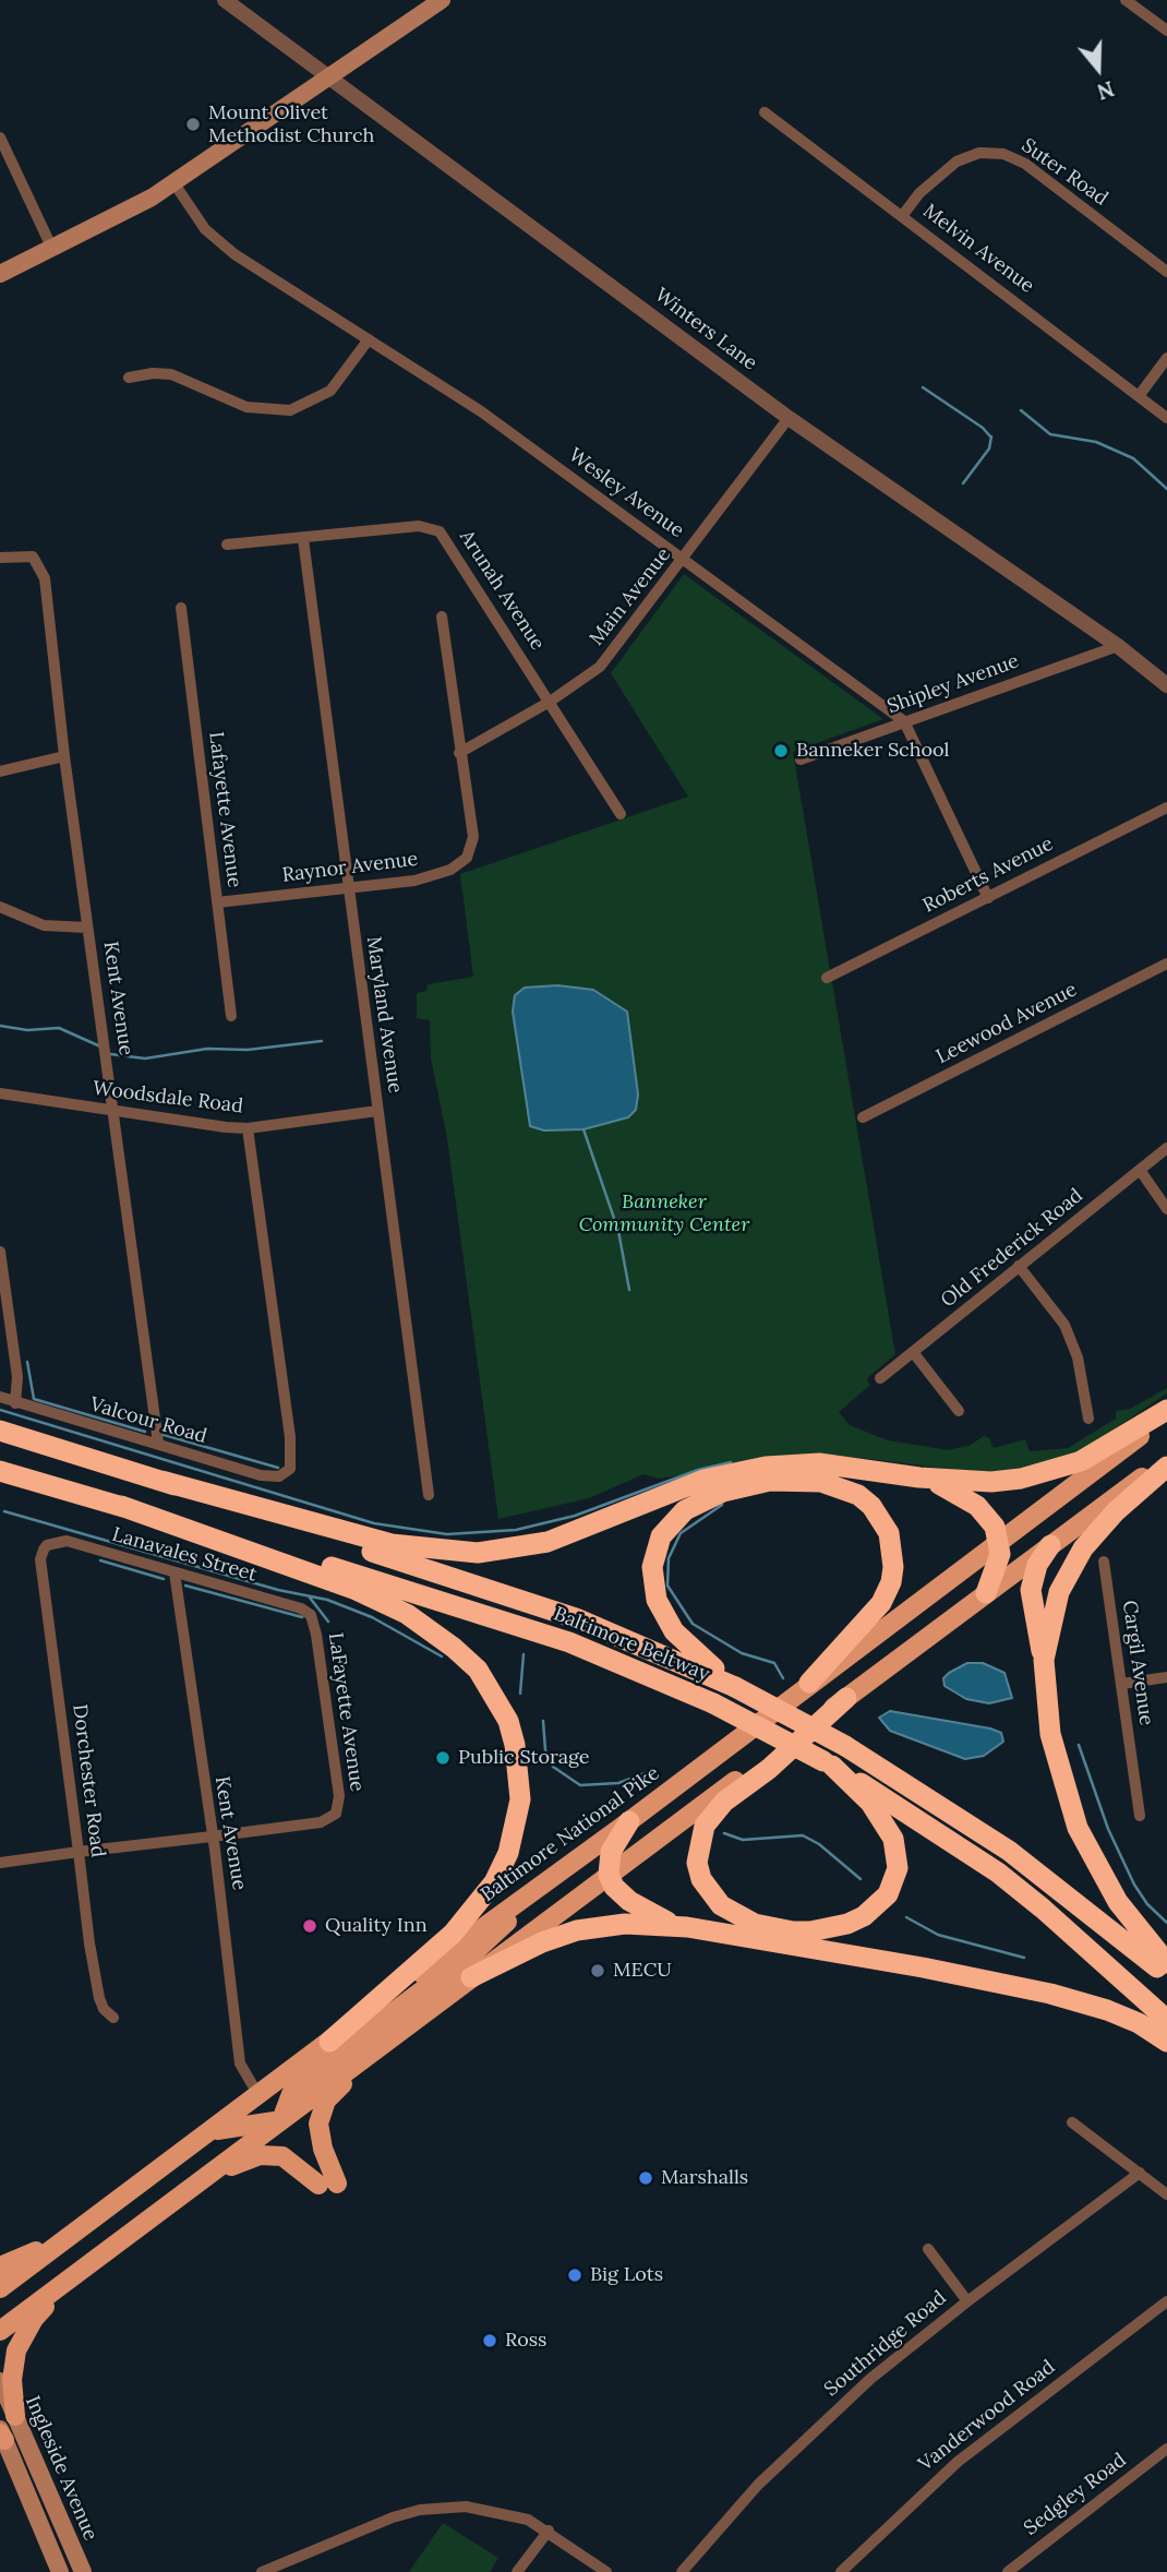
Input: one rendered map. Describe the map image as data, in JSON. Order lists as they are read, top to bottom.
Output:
{
  "streets": {
    "highway": ["Baltimore Beltway"],
    "main road": ["Baltimore National Pike", "Ingleside Avenue"],
    "street": [
      "Suter Road",
      "Melvin Avenue",
      "Winters Lane",
      "Wesley Avenue",
      "Arunah Avenue",
      "Main Avenue",
      "Shipley Avenue",
      "Lafayette Avenue",
      "Raynor Avenue",
      "Roberts Avenue",
      "Kent Avenue",
      "Maryland Avenue",
      "Leewood Avenue",
      "Woodsdale Road",
      "Old Frederick Road",
      "Valcour Road",
      "Lanavales Street",
      "Cargil Avenue",
      "LaFayette Avenue",
      "Dorchester Road",
      "Southridge Road",
      "Vanderwood Road",
      "Sedgley Road"
    ]
  },
  "crossings": [
    ["Suter Road", "Melvin Avenue"],
    ["Winters Lane", "Main Avenue"],
    ["Winters Lane", "Shipley Avenue"],
    ["Wesley Avenue", "Main Avenue"],
    ["Wesley Avenue", "Shipley Avenue"],
    ["Wesley Avenue", "Roberts Avenue"],
    ["Arunah Avenue", "Main Avenue"],
    ["Arunah Avenue", "Maryland Avenue"],
    ["Main Avenue", "Raynor Avenue"],
    ["Lafayette Avenue", "Raynor Avenue"],
    ["Raynor Avenue", "Maryland Avenue"],
    ["Kent Avenue", "Woodsdale Road"],
    ["Kent Avenue", "Valcour Road"],
    ["Kent Avenue", "Lanavales Street"],
    ["Kent Avenue", "LaFayette Avenue"],
    ["Kent Avenue", "Baltimore National Pike"],
    ["Maryland Avenue", "Woodsdale Road"],
    ["Woodsdale Road", "Valcour Road"],
    ["Lanavales Street", "LaFayette Avenue"],
    ["Lanavales Street", "Dorchester Road"]
  ],
  "parks": ["Banneker Community Center"],
  "places": [
    "Mount Olivet Methodist Church",
    "Banneker School",
    "Public Storage",
    "Quality Inn",
    "MECU",
    "Marshalls",
    "Big Lots",
    "Ross"
  ],
  "north": "bottom"
}
